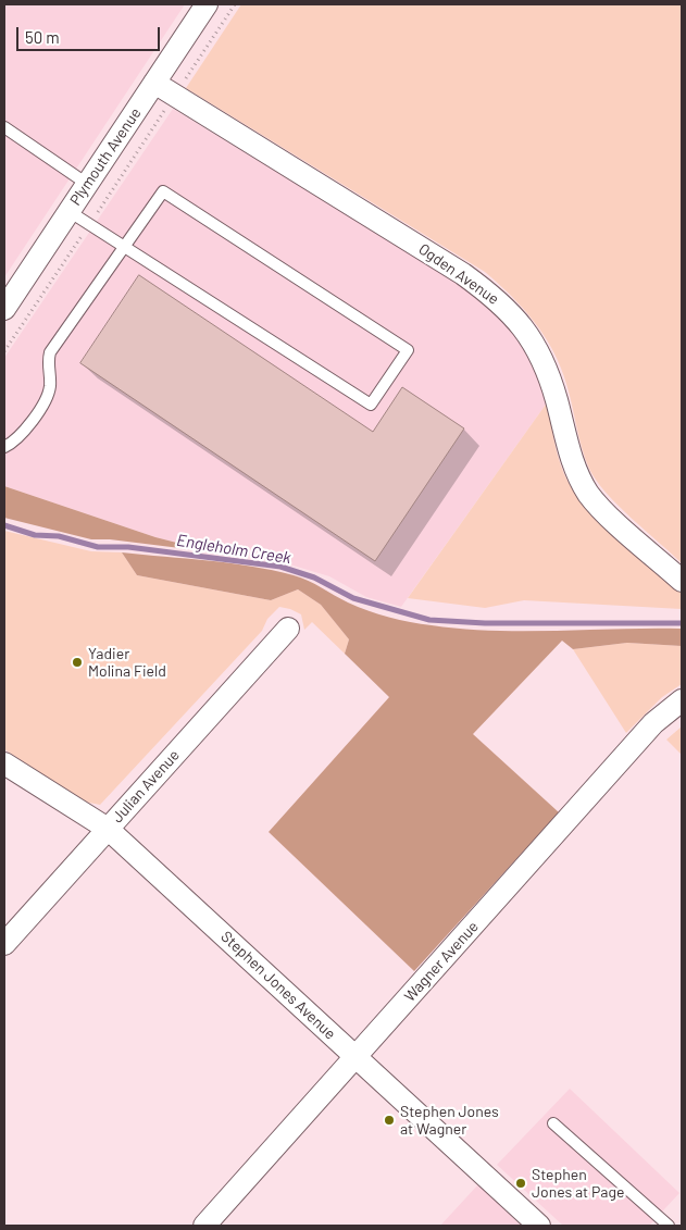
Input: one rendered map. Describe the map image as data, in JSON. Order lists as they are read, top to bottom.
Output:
{
  "streets": {
    "street": [
      "Plymouth Avenue",
      "Ogden Avenue",
      "Julian Avenue",
      "Wagner Avenue",
      "Stephen Jones Avenue"
    ]
  },
  "crossings": [
    ["Plymouth Avenue", "Ogden Avenue"],
    ["Julian Avenue", "Stephen Jones Avenue"],
    ["Wagner Avenue", "Stephen Jones Avenue"]
  ],
  "water": ["Engleholm Creek"],
  "places": ["Yadier Molina Field", "Stephen Jones at Wagner", "Stephen Jones at Page"],
  "scale_bar": "50 m"
}
